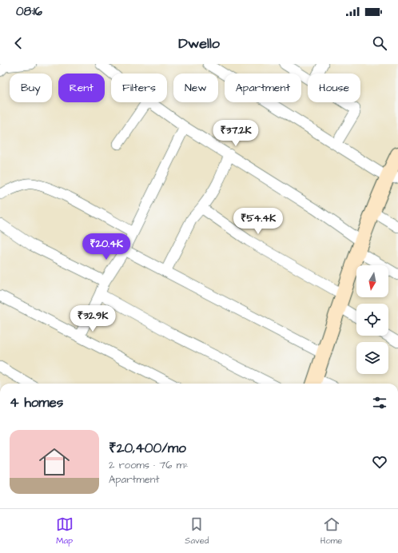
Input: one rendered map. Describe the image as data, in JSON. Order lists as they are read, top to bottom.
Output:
{
  "north": "bottom",
  "page": {
    "status": "08:16",
    "header": "Dwello",
    "chip": [
      "Buy",
      "Rent",
      "Filters",
      "New",
      "Apartment",
      "House"
    ],
    "price": [
      "₹37.2K",
      "₹54.4K",
      "₹20.4K",
      "₹32.9K"
    ],
    "heading": "4 homes",
    "list": [
      {
        "name": "₹20,400/mo",
        "note": "2 rooms · 76 m² · Apartment"
      }
    ],
    "tabs": ["Map", "Saved", "Home"]
  }
}
